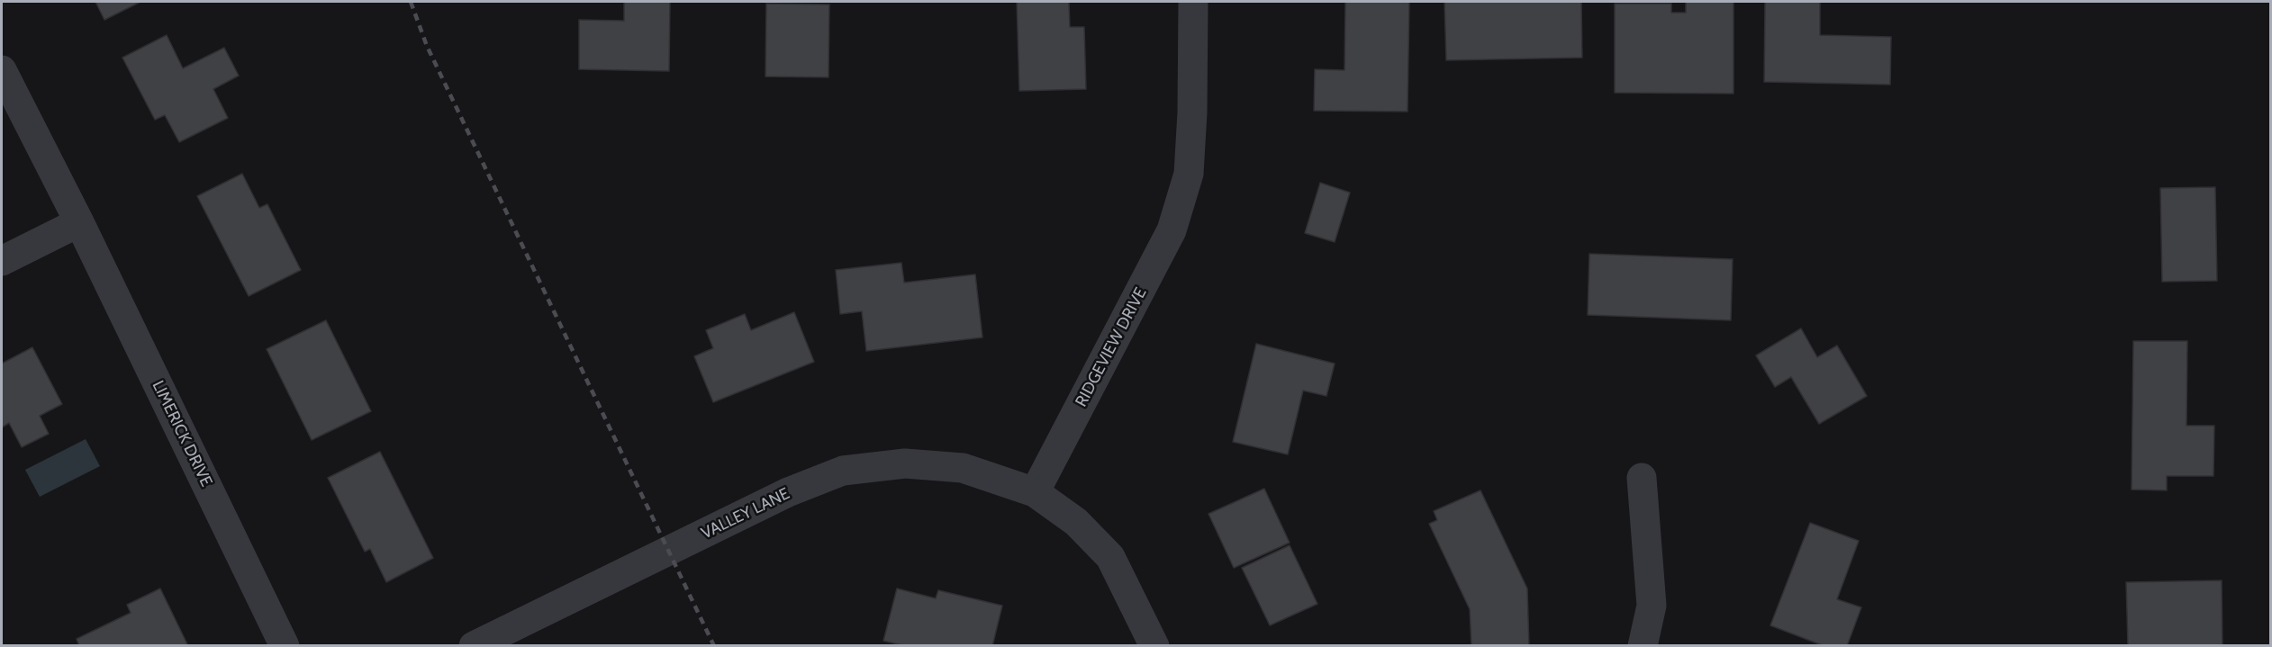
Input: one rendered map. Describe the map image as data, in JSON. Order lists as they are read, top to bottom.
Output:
{
  "streets": {
    "street": ["RIDGEVIEW DRIVE", "LIMERICK DRIVE", "VALLEY LANE"]
  },
  "crossings": [
    ["RIDGEVIEW DRIVE", "VALLEY LANE"]
  ]
}
